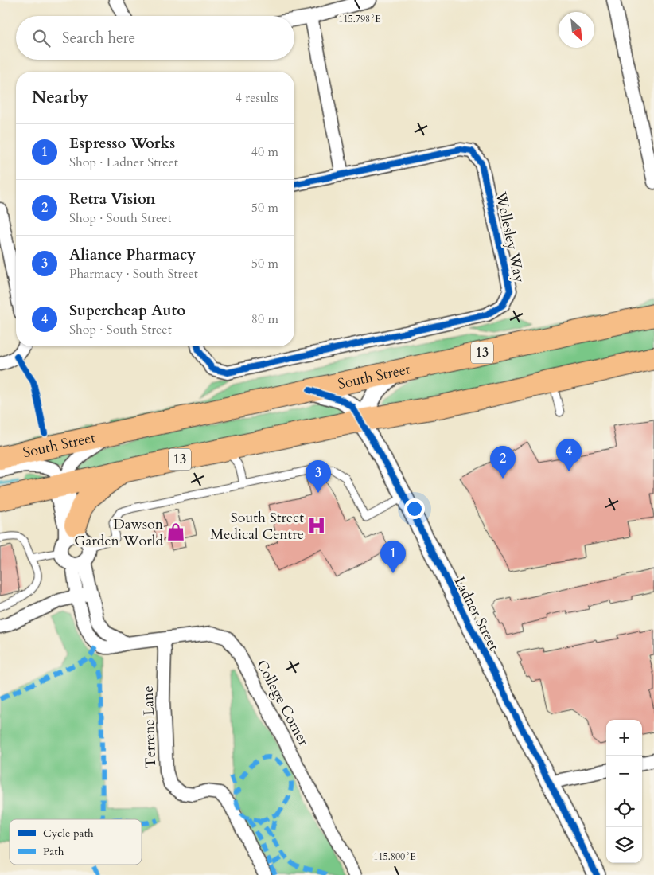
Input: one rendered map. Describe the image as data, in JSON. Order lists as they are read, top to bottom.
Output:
{
  "streets": {
    "highway": ["13", "South Street"],
    "street": [
      "Wellesley Way",
      "Ladner Street",
      "College Corner",
      "Terrene Lane"
    ]
  },
  "crossings": [
    ["13", "Ladner Street"],
    ["South Street", "Ladner Street"],
    ["College Corner", "Terrene Lane"]
  ],
  "places": {
    "hospital": ["South Street Medical Centre"],
    "shop": ["Dawson Garden World"]
  },
  "legend": ["Cycle path", "Path"],
  "north": "bottom right",
  "page": {
    "search": "Search here",
    "heading": ["Nearby", "4 results"],
    "list": [
      {
        "mark": "1",
        "name": "Espresso Works",
        "note": "Shop · Ladner Street",
        "value": "40 m"
      },
      {
        "mark": "2",
        "name": "Retra Vision",
        "note": "Shop · South Street",
        "value": "50 m"
      },
      {
        "mark": "3",
        "name": "Aliance Pharmacy",
        "note": "Pharmacy · South Street",
        "value": "50 m"
      },
      {
        "mark": "4",
        "name": "Supercheap Auto",
        "note": "Shop · South Street",
        "value": "80 m"
      }
    ],
    "pins": [
      "4",
      "2",
      "3",
      "1"
    ],
    "map_buttons": ["+", "−"]
  },
  "coordinates": ["115.798°E", "115.800°E"]
}
